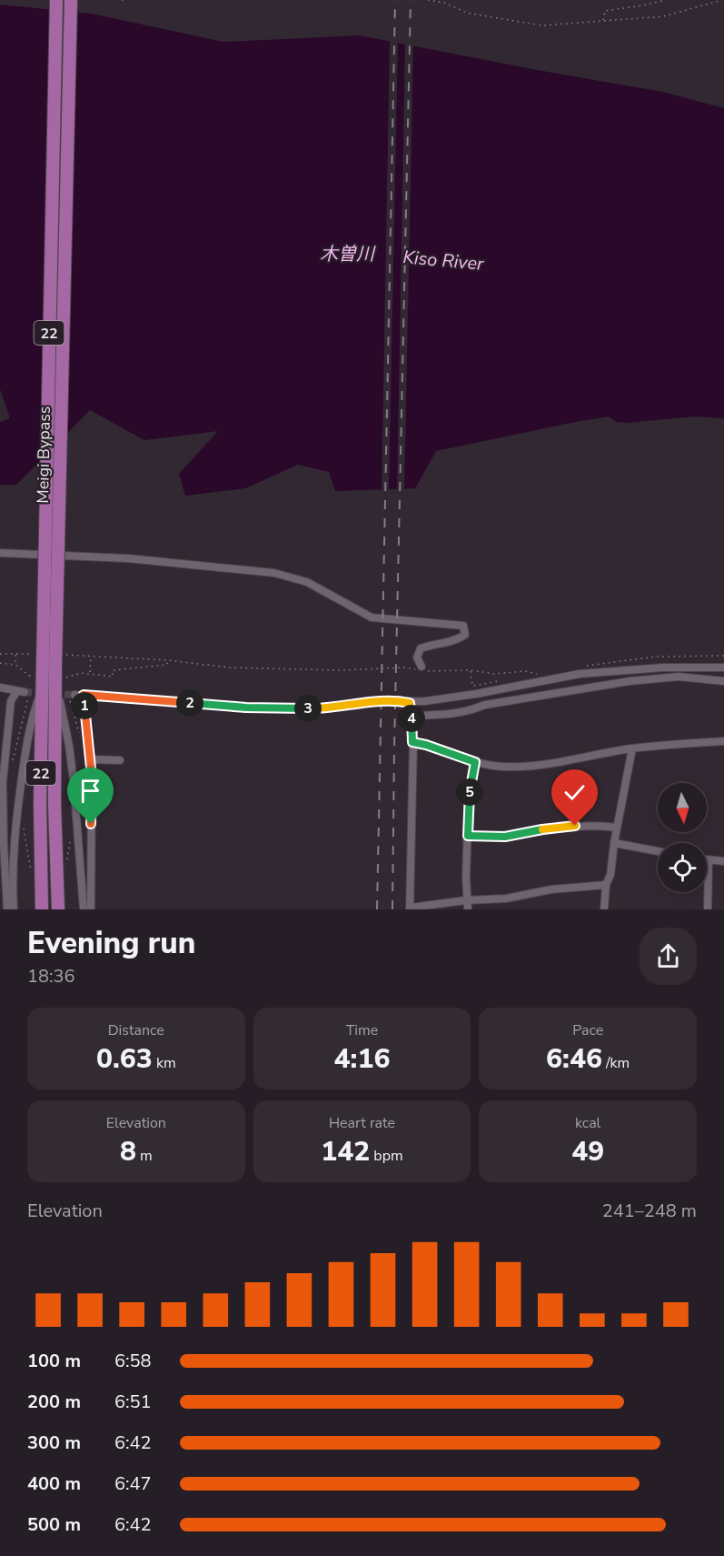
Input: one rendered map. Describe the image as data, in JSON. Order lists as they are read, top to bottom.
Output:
{
  "streets": {
    "highway": ["22", "Meigi Bypass"]
  },
  "water": ["木曽川", "Kiso River"],
  "north": "bottom",
  "page": {
    "pins": [
      "2",
      "1",
      "3",
      "4",
      "5"
    ],
    "heading": ["Evening run", "18:36"],
    "stats": [
      ["Distance", "0.63 km"],
      ["Time", "4:16"],
      ["Pace", "6:46 /km"],
      ["Elevation", "8 m"],
      ["Heart rate", "142 bpm"],
      ["kcal", "49"]
    ],
    "chart": ["Elevation", "241–248 m"],
    "list": [
      {
        "name": "100 m",
        "note": "6:58"
      },
      {
        "name": "200 m",
        "note": "6:51"
      },
      {
        "name": "300 m",
        "note": "6:42"
      },
      {
        "name": "400 m",
        "note": "6:47"
      },
      {
        "name": "500 m",
        "note": "6:42"
      }
    ]
  }
}
